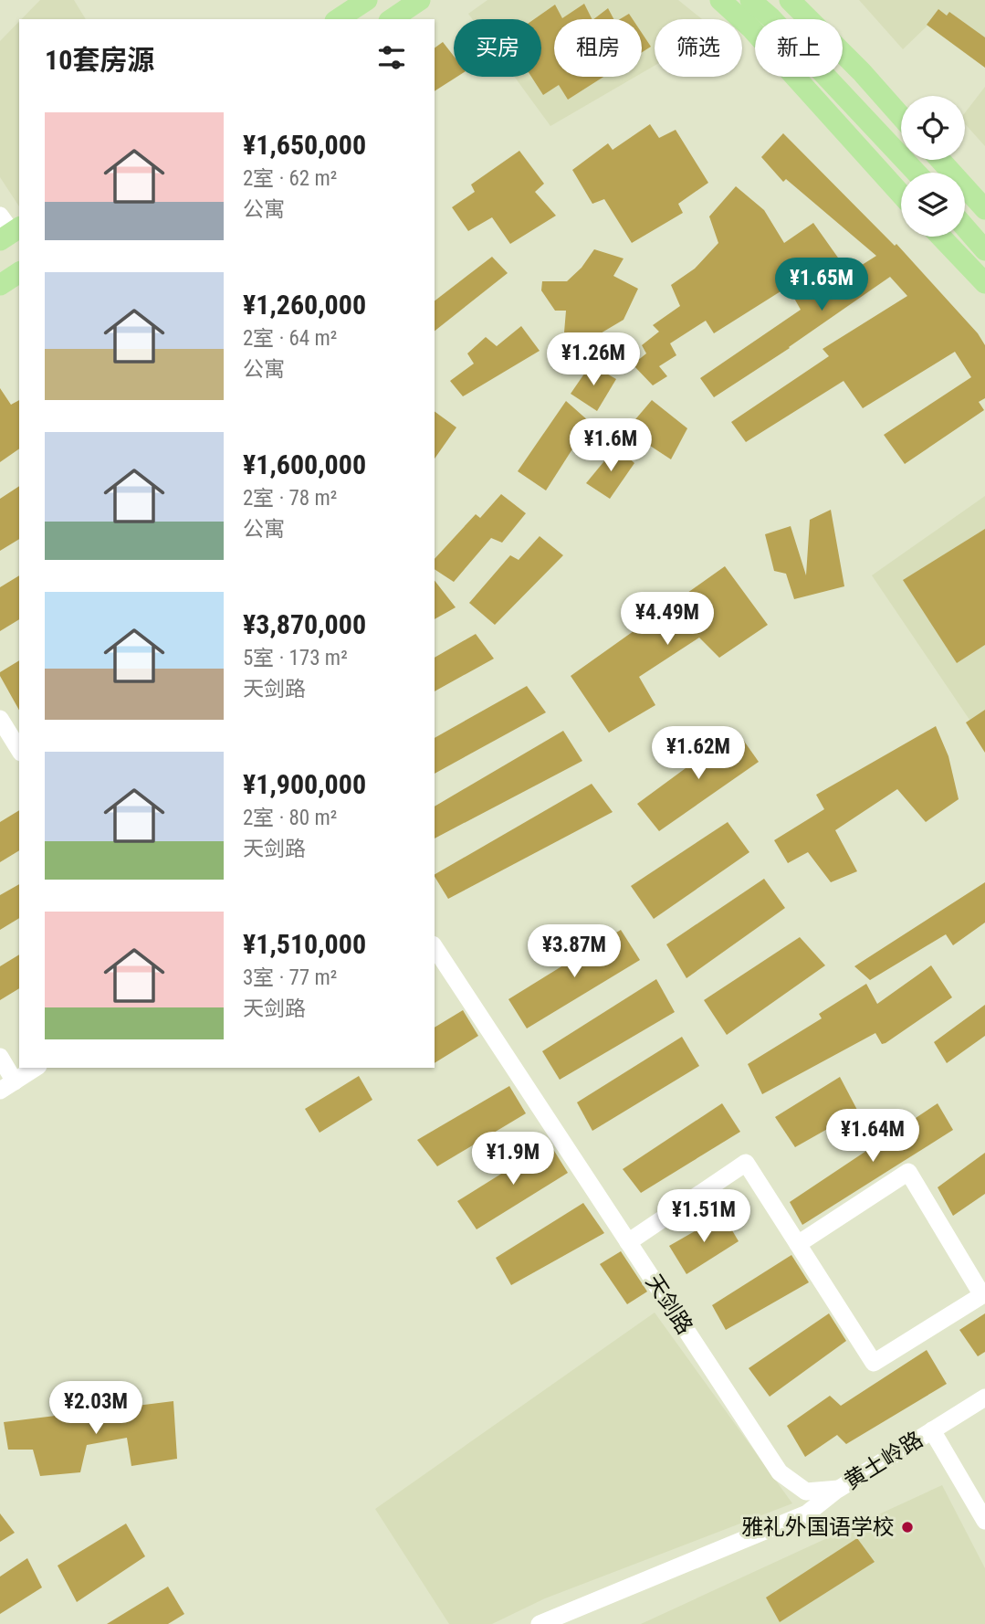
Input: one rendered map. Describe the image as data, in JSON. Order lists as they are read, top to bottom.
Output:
{
  "streets": {
    "street": ["天剑路", "黄土岭路"]
  },
  "crossings": [
    ["天剑路", "黄土岭路"]
  ],
  "places": ["雅礼外国语学校"],
  "page": {
    "chip": [
      "买房",
      "租房",
      "筛选",
      "新上"
    ],
    "heading": "10套房源",
    "list": [
      {
        "name": "¥1,650,000",
        "note": "2室 · 62 m² · 公寓"
      },
      {
        "name": "¥1,260,000",
        "note": "2室 · 64 m² · 公寓"
      },
      {
        "name": "¥1,600,000",
        "note": "2室 · 78 m² · 公寓"
      },
      {
        "name": "¥3,870,000",
        "note": "5室 · 173 m² · 天剑路"
      },
      {
        "name": "¥1,900,000",
        "note": "2室 · 80 m² · 天剑路"
      },
      {
        "name": "¥1,510,000",
        "note": "3室 · 77 m² · 天剑路"
      }
    ],
    "price": [
      "¥1.65M",
      "¥1.26M",
      "¥1.6M",
      "¥4.49M",
      "¥1.62M",
      "¥3.87M",
      "¥1.64M",
      "¥1.9M",
      "¥1.51M",
      "¥2.03M"
    ]
  }
}
